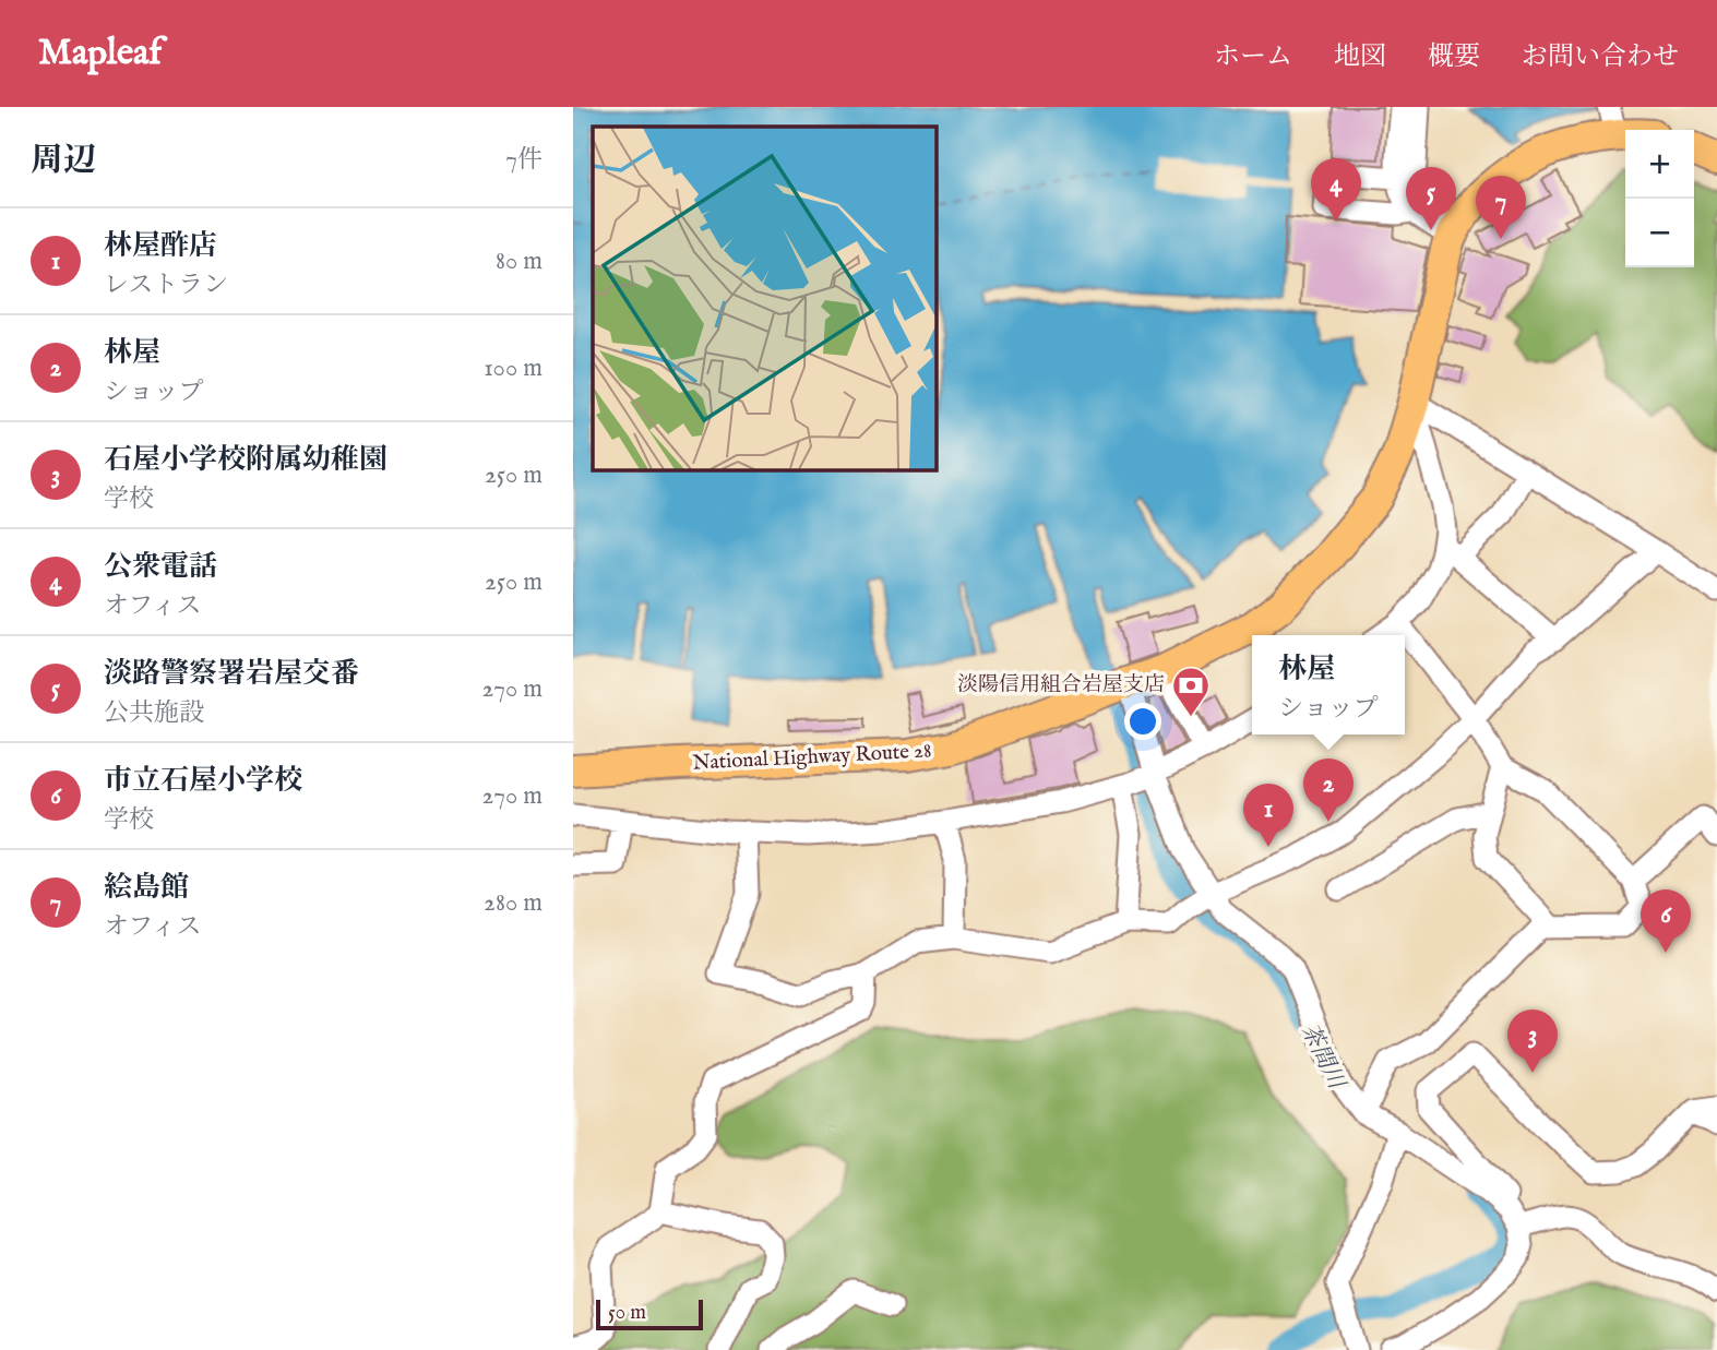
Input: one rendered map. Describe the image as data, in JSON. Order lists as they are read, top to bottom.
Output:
{
  "streets": {
    "highway": ["National Highway Route 28"]
  },
  "water": ["茶間川"],
  "places": {
    "bank": ["淡陽信用組合岩屋支店"]
  },
  "scale_bar": "50 m",
  "page": {
    "header": "Mapleaf",
    "nav": [
      "ホーム",
      "地図",
      "概要",
      "お問い合わせ"
    ],
    "heading": ["周辺", "7件"],
    "map_buttons": ["+", "−"],
    "pins": [
      "4",
      "5",
      "7",
      "2",
      "1",
      "6",
      "3"
    ],
    "list": [
      {
        "mark": "1",
        "name": "林屋酢店",
        "note": "レストラン",
        "value": "80 m"
      },
      {
        "mark": "2",
        "name": "林屋",
        "note": "ショップ",
        "value": "100 m"
      },
      {
        "mark": "3",
        "name": "石屋小学校附属幼稚園",
        "note": "学校",
        "value": "250 m"
      },
      {
        "mark": "4",
        "name": "公衆電話",
        "note": "オフィス",
        "value": "250 m"
      },
      {
        "mark": "5",
        "name": "淡路警察署岩屋交番",
        "note": "公共施設",
        "value": "270 m"
      },
      {
        "mark": "6",
        "name": "市立石屋小学校",
        "note": "学校",
        "value": "270 m"
      },
      {
        "mark": "7",
        "name": "絵島館",
        "note": "オフィス",
        "value": "280 m"
      }
    ],
    "popup": ["林屋", "ショップ"],
    "scale": "50 m"
  }
}
